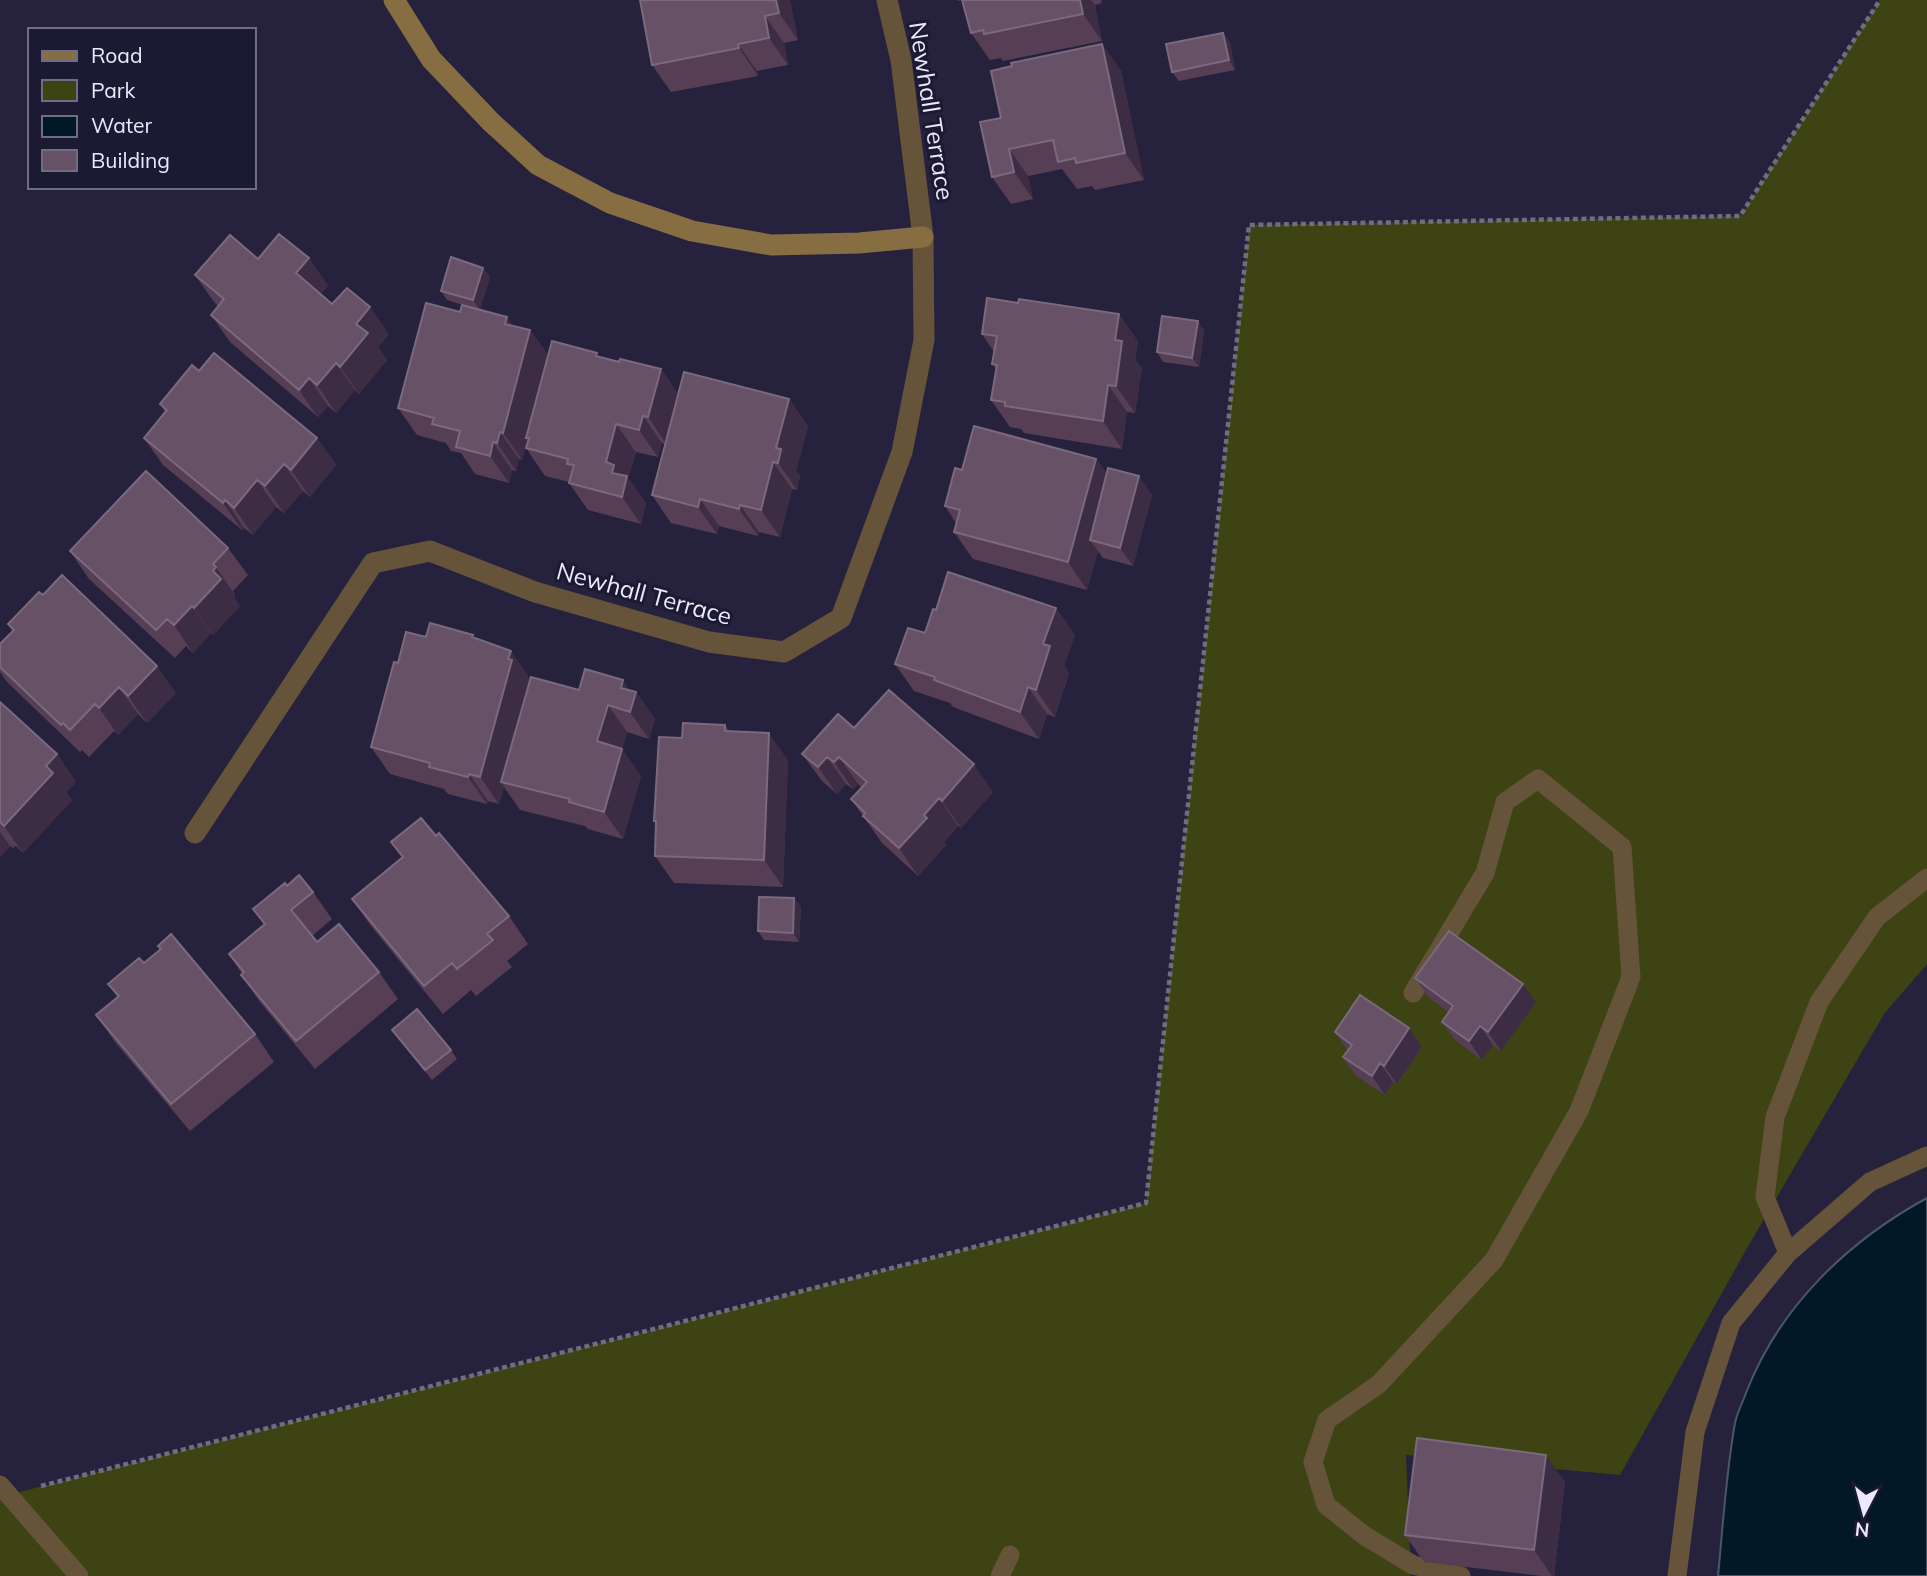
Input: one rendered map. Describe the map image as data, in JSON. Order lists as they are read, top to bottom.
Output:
{
  "streets": {
    "street": ["Newhall Terrace"]
  },
  "legend": [
    "Road",
    "Park",
    "Water",
    "Building"
  ],
  "north": "bottom"
}
